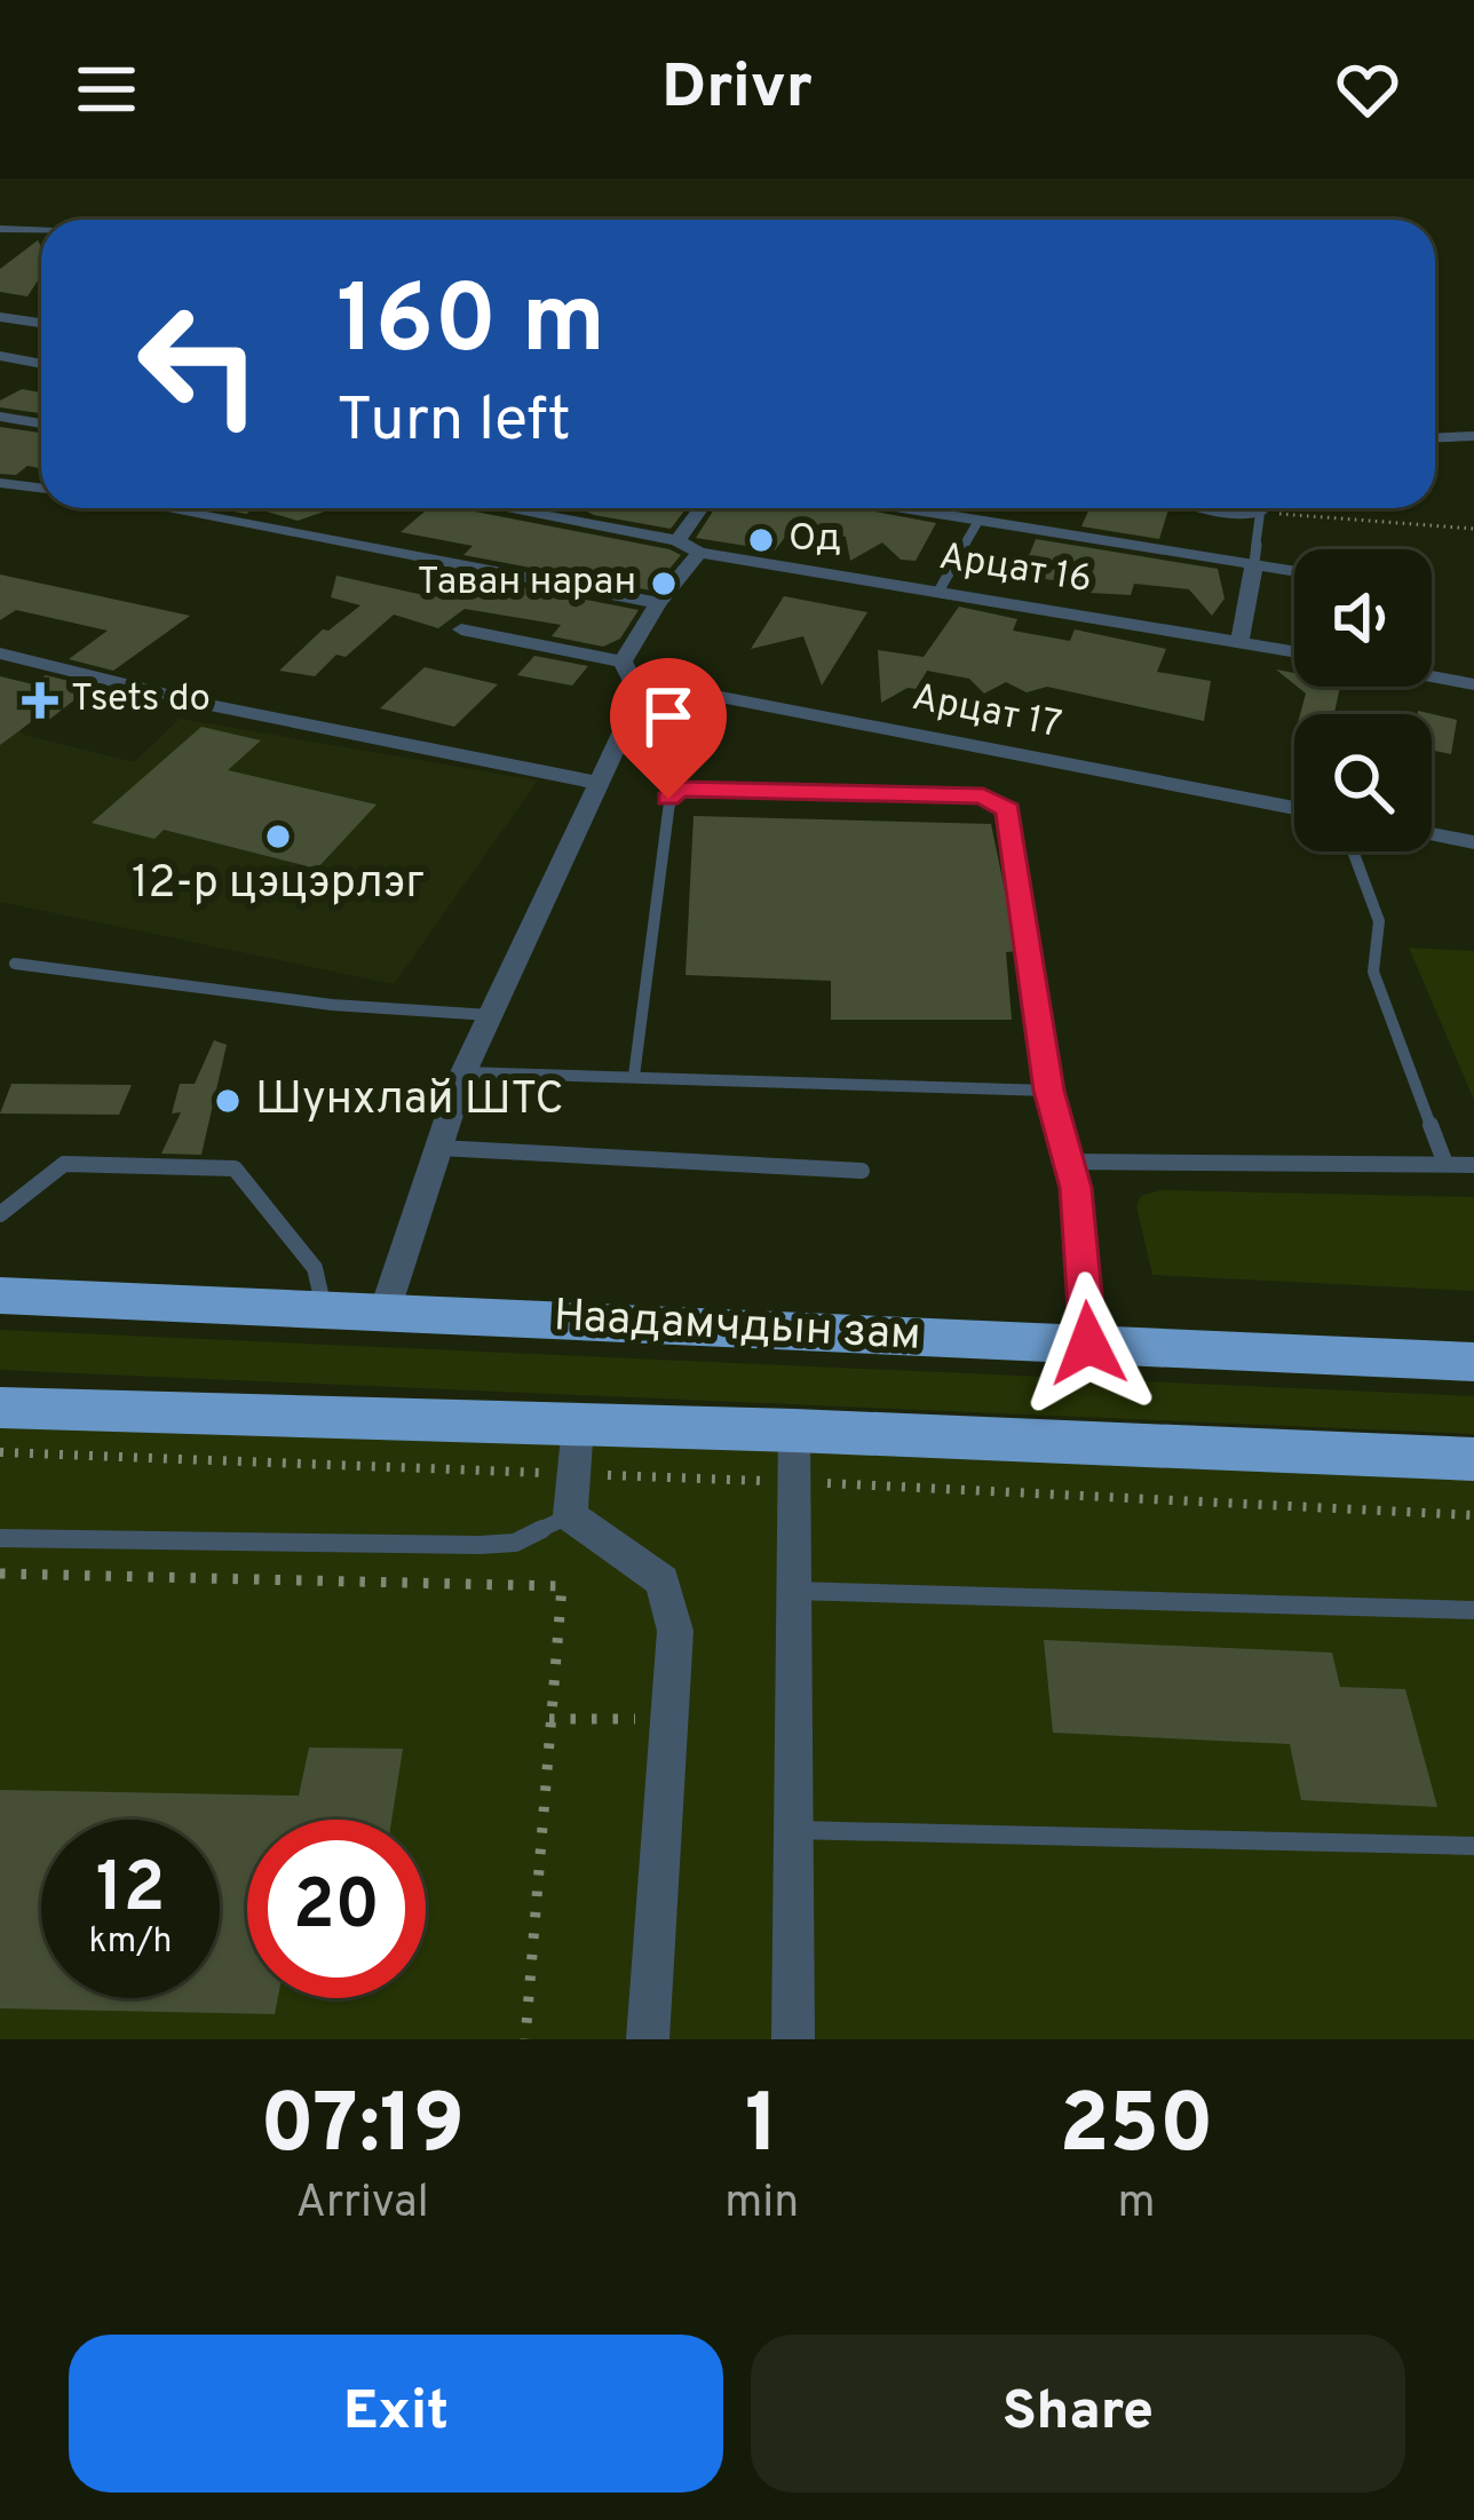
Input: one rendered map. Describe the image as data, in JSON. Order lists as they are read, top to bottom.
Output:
{
  "streets": {
    "highway": ["Наадамчдын зам"],
    "street": ["Арцат 16", "Арцат 17"]
  },
  "places": {
    "other": [
      "Од",
      "Таван наран",
      "12-р цэцэрлэг",
      "Шунхлай ШТС"
    ],
    "health": ["Tsets do"]
  },
  "page": {
    "header": "Drivr",
    "turn": ["160 m", "Turn left"],
    "speed": "12 km/h",
    "limit": "20",
    "eta": [
      "07:19",
      "Arrival",
      "1",
      "min",
      "250",
      "m"
    ],
    "buttons": ["Exit", "Share"]
  }
}
